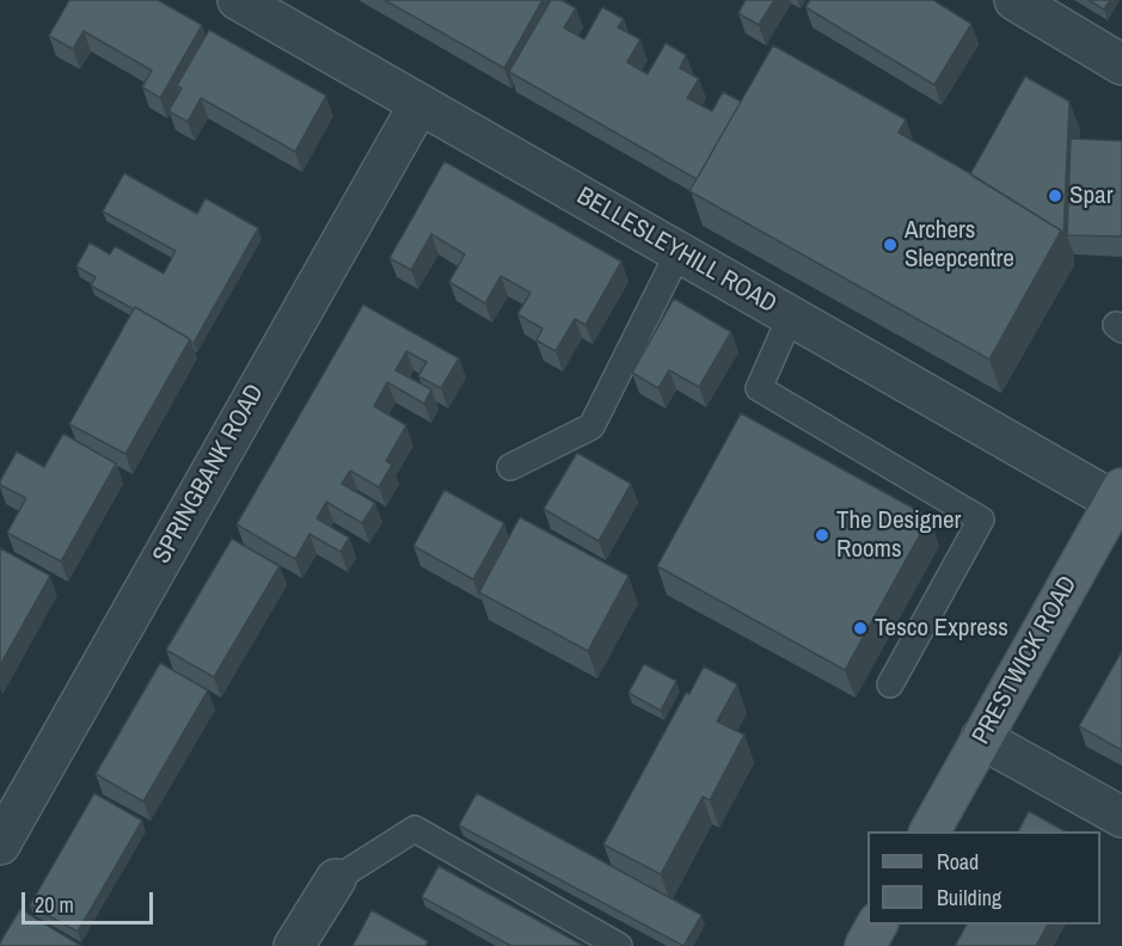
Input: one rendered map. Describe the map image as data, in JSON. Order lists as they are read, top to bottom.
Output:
{
  "streets": {
    "main road": ["PRESTWICK ROAD"],
    "street": ["BELLESLEYHILL ROAD", "SPRINGBANK ROAD"]
  },
  "crossings": [
    ["BELLESLEYHILL ROAD", "SPRINGBANK ROAD"],
    ["BELLESLEYHILL ROAD", "PRESTWICK ROAD"]
  ],
  "places": [
    "Spar",
    "Archers Sleepcentre",
    "The Designer Rooms",
    "Tesco Express"
  ],
  "legend": ["Road", "Building"],
  "scale_bar": "20 m"
}
